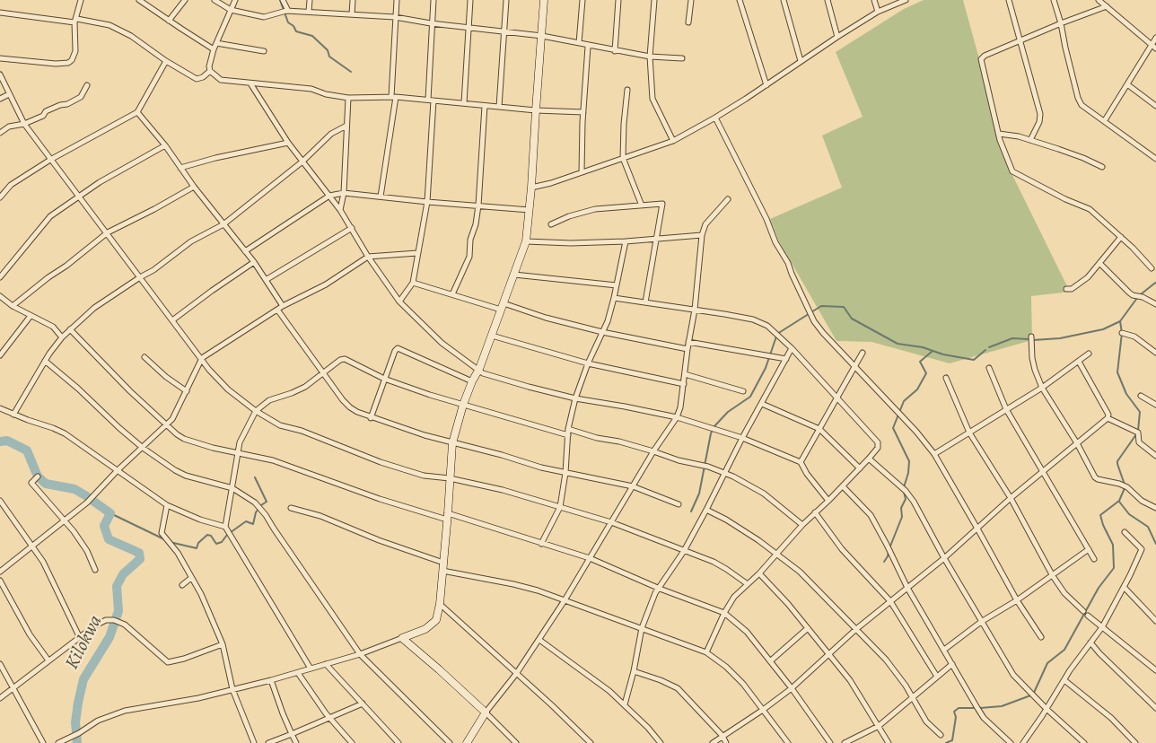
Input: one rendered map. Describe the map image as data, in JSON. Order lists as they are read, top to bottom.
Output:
{
  "water": ["Kilokwa"]
}
